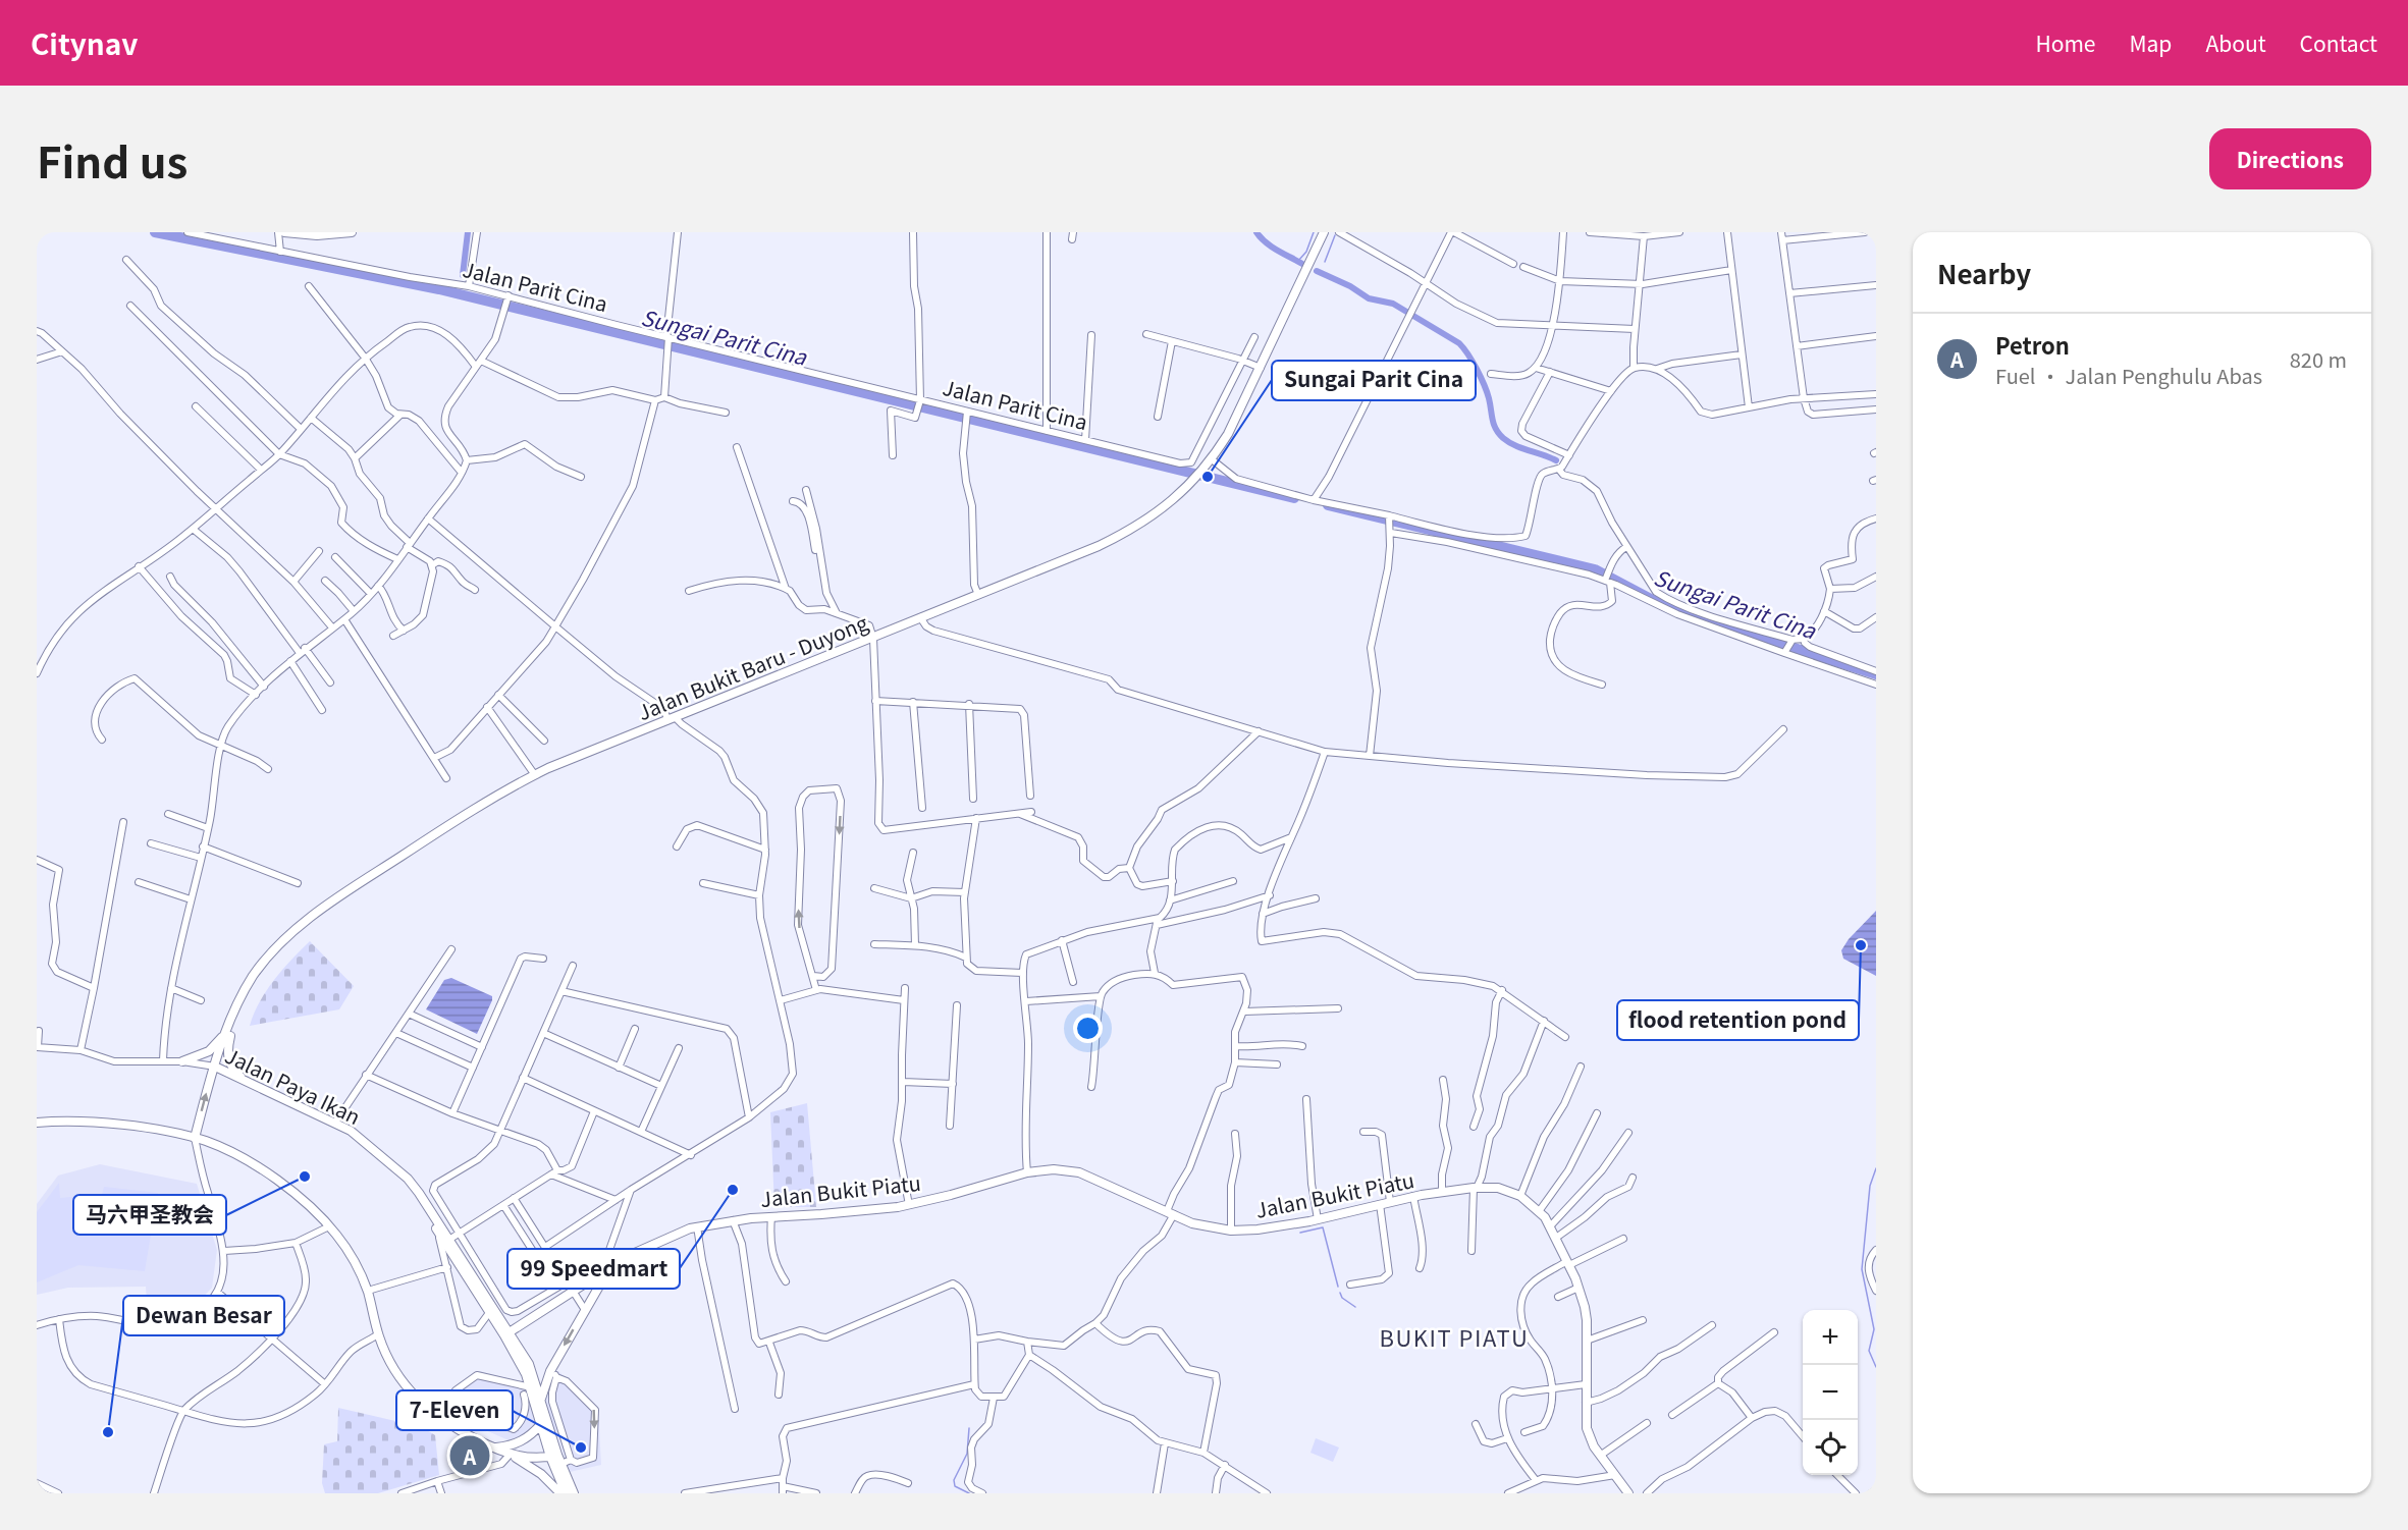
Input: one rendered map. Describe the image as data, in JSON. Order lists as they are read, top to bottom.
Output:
{
  "streets": {
    "main road": ["Jalan Bukit Baru - Duyong", "Jalan Paya Ikan", "Jalan Bukit Piatu"],
    "street": ["Jalan Parit Cina"]
  },
  "crossings": [
    ["Jalan Bukit Baru - Duyong", "Jalan Paya Ikan"]
  ],
  "districts": ["BUKIT PIATU"],
  "water": ["Sungai Parit Cina"],
  "places": [
    "Sungai Parit Cina",
    "flood retention pond",
    "马六甲圣教会",
    "99 Speedmart",
    "Dewan Besar",
    "7-Eleven"
  ],
  "page": {
    "header": "Citynav",
    "nav": [
      "Home",
      "Map",
      "About",
      "Contact"
    ],
    "title": "Find us",
    "buttons": "Directions",
    "heading": "Nearby",
    "list": [
      {
        "mark": "A",
        "name": "Petron",
        "note": "Fuel · Jalan Penghulu Abas",
        "value": "820 m"
      }
    ],
    "map_buttons": ["+", "−"],
    "pins": "A"
  }
}
